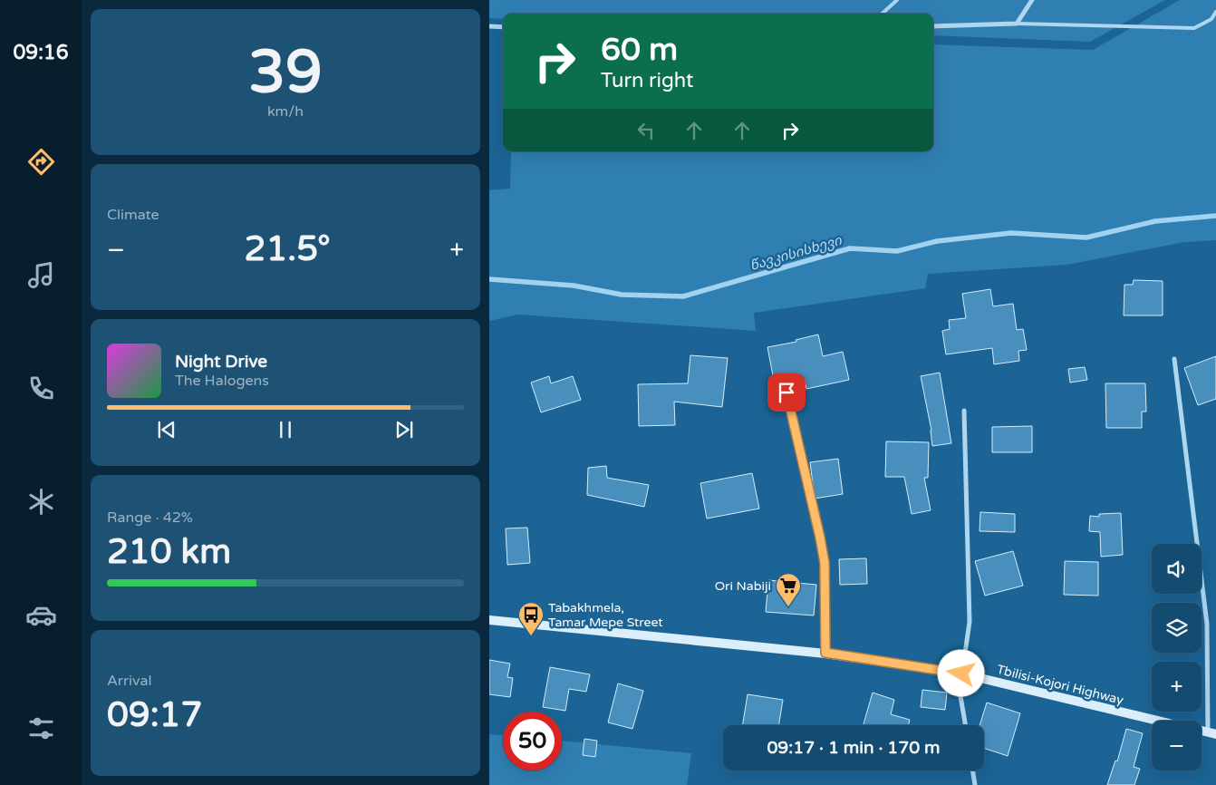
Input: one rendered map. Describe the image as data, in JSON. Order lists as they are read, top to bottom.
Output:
{
  "streets": {
    "main road": ["Tbilisi-Kojori Highway"]
  },
  "water": ["წავკისისხევი"],
  "places": {
    "supermarket": ["Ori Nabiji"],
    "bus stop": ["Tabakhmela, Tamar Mepe Street"]
  },
  "page": {
    "tabs": "09:16",
    "tile": [
      ["39", "km/h"],
      "Climate",
      ["Range · 42%", "210 km"],
      ["Arrival", "09:17"]
    ],
    "turn": ["60 m", "Turn right"],
    "heat": ["−", "21.5°", "+"],
    "song": ["Night Drive", "The Halogens"],
    "map_buttons": ["+", "−"],
    "limit": "50",
    "trip": "09:17 · 1 min · 170 m"
  }
}
